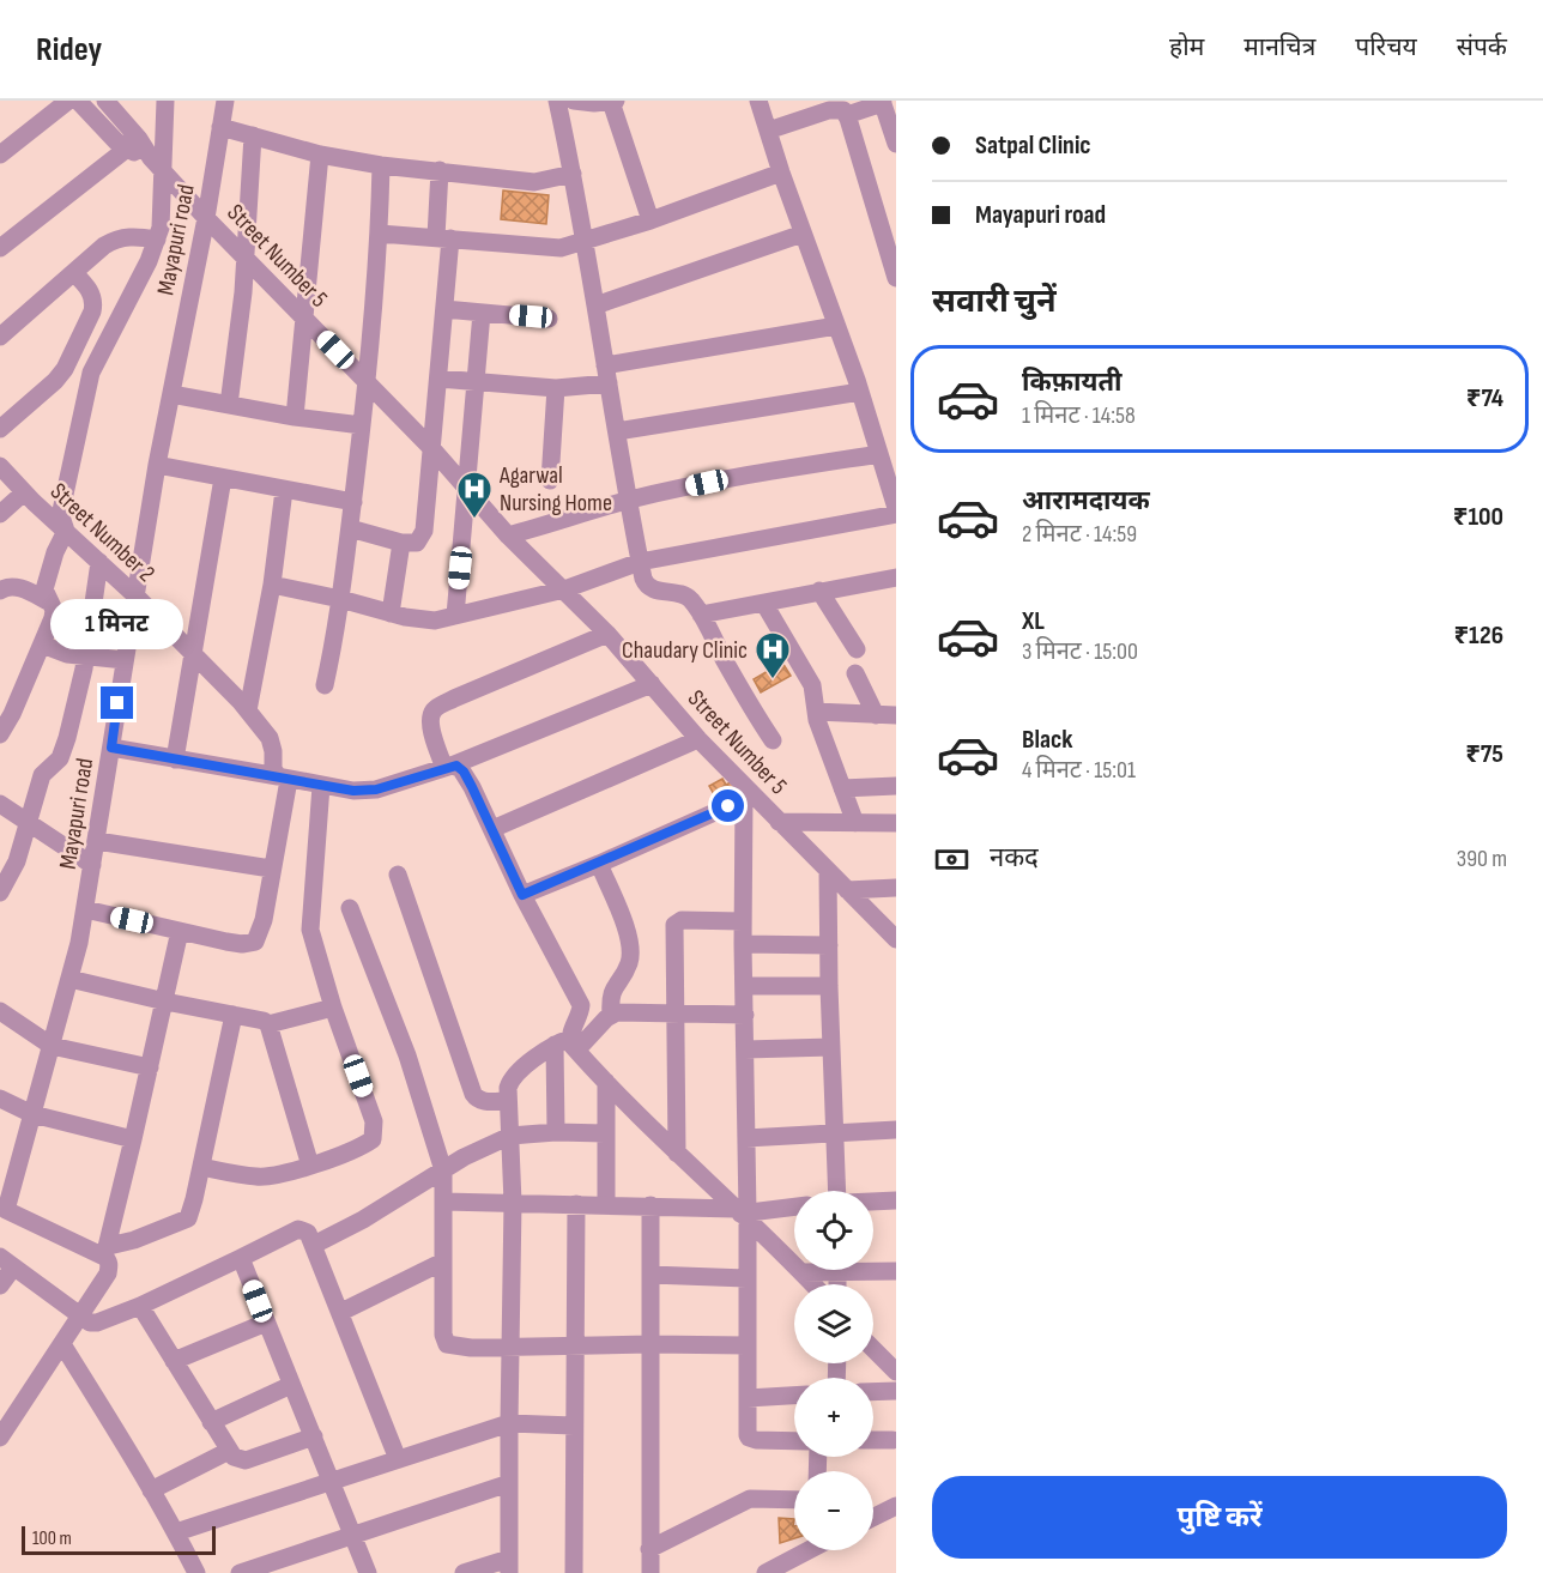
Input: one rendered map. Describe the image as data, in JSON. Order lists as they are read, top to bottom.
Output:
{
  "streets": {
    "street": ["Mayapuri road", "Street Number 5", "Street Number 2"]
  },
  "crossings": [
    ["Mayapuri road", "Street Number 5"],
    ["Mayapuri road", "Street Number 2"]
  ],
  "places": {
    "hospital": ["Agarwal Nursing Home", "Chaudary Clinic"]
  },
  "scale_bar": "100 m",
  "page": {
    "header": "Ridey",
    "nav": [
      "होम",
      "मानचित्र",
      "परिचय",
      "संपर्क"
    ],
    "banner": ["Satpal Clinic", "Mayapuri road"],
    "heading": "सवारी चुनें",
    "list": [
      {
        "name": "किफ़ायती",
        "note": "1 मिनट · 14:58",
        "value": "₹74"
      },
      {
        "name": "आरामदायक",
        "note": "2 मिनट · 14:59",
        "value": "₹100"
      },
      {
        "name": "XL",
        "note": "3 मिनट · 15:00",
        "value": "₹126"
      },
      {
        "name": "Black",
        "note": "4 मिनट · 15:01",
        "value": "₹75"
      }
    ],
    "bubble": "1 मिनट",
    "pay": ["नकद", "390 m"],
    "map_buttons": ["+", "−"],
    "buttons": "पुष्टि करें",
    "scale": "100 m"
  }
}
